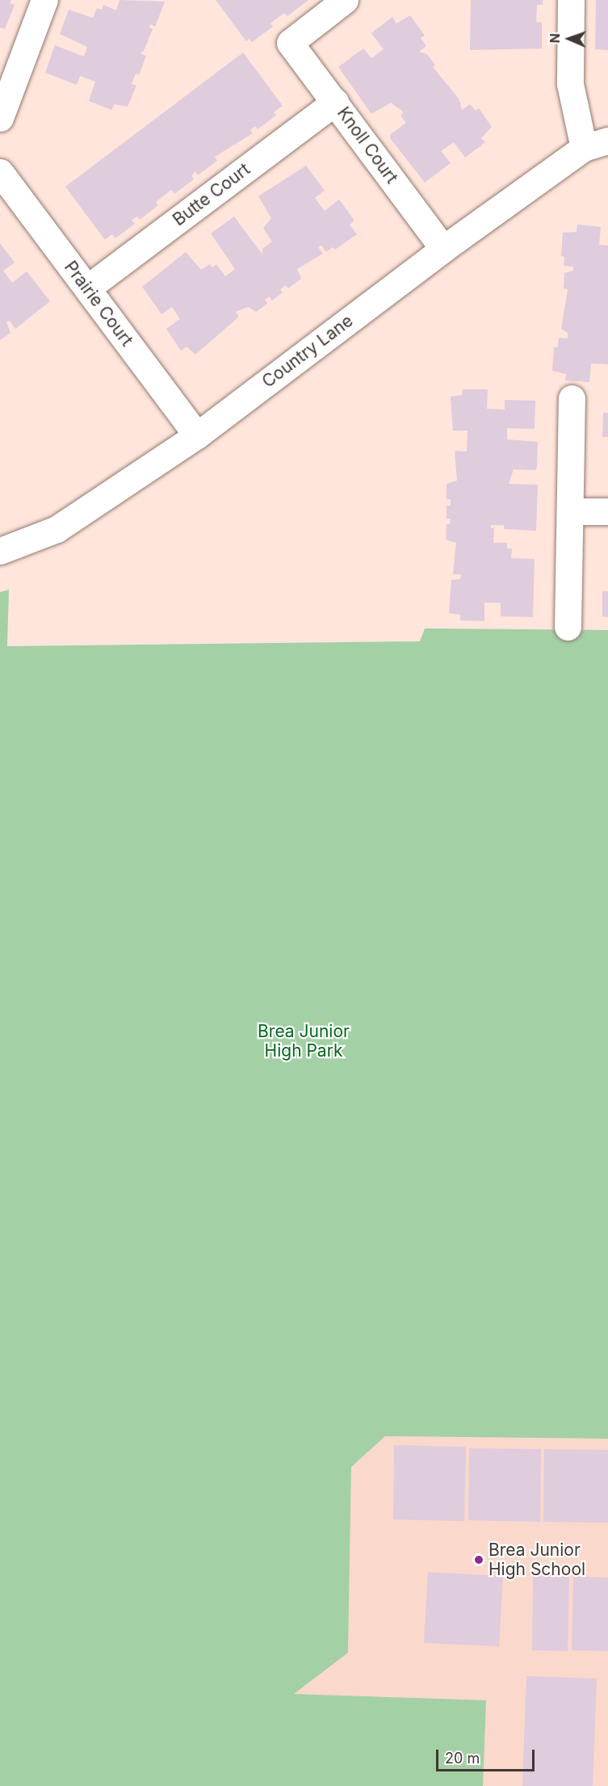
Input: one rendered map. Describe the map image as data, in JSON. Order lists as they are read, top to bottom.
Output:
{
  "streets": {
    "street": [
      "Knoll Court",
      "Butte Court",
      "Prairie Court",
      "Country Lane"
    ]
  },
  "crossings": [
    ["Knoll Court", "Butte Court"],
    ["Knoll Court", "Country Lane"],
    ["Butte Court", "Prairie Court"],
    ["Prairie Court", "Country Lane"]
  ],
  "parks": ["Brea Junior High Park"],
  "places": ["Brea Junior High School"],
  "scale_bar": "20 m",
  "north": "left"
}
